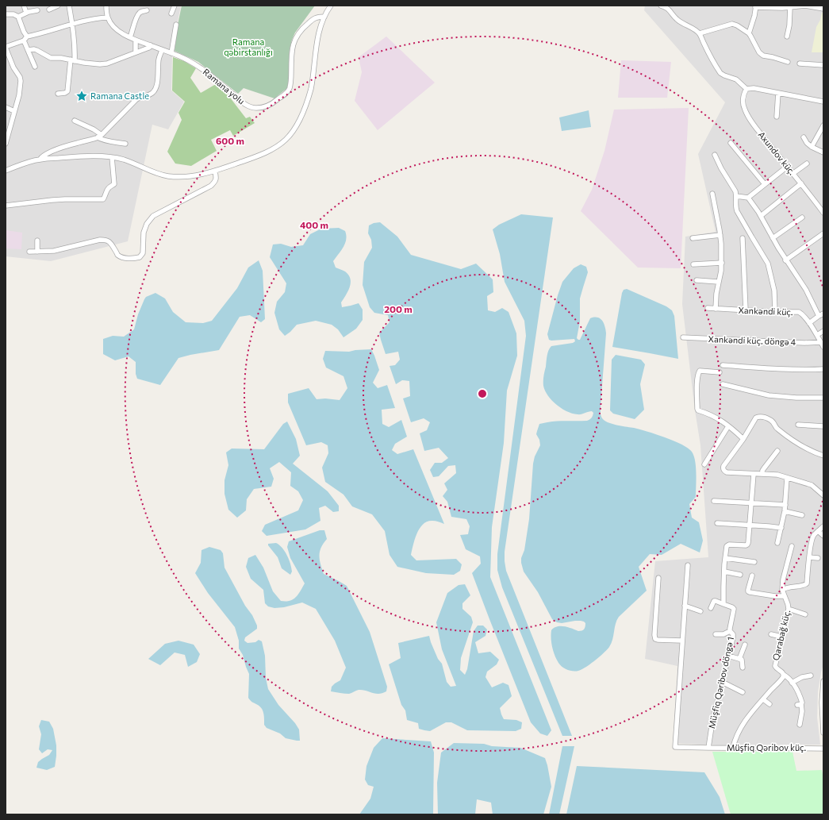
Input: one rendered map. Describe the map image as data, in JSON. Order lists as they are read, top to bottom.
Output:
{
  "streets": {
    "street": [
      "Ramana yolu",
      "Axundov küç.",
      "Xankəndi küç.",
      "Xankəndi küç. döngə 4",
      "Qarabağ küç.",
      "Müşfiq Qəribov döngə 1",
      "Müşfiq Qəribov küç."
    ]
  },
  "crossings": [
    ["Xankəndi küç.", "Xankəndi küç. döngə 4"],
    ["Müşfiq Qəribov döngə 1", "Müşfiq Qəribov küç."]
  ],
  "parks": ["Ramana qəbirstanlığı"],
  "places": {
    "place": ["Ramana Castle"]
  },
  "rings": ["600 m", "400 m", "200 m"]
}
